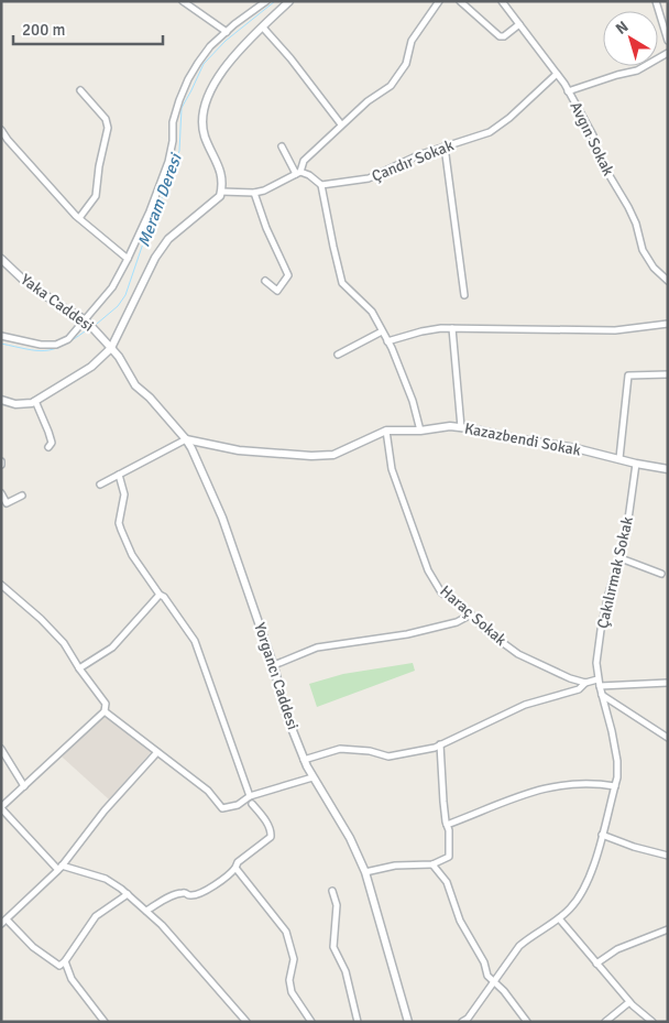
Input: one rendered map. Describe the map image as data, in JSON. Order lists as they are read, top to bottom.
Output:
{
  "streets": {
    "street": [
      "Avgın Sokak",
      "Çandır Sokak",
      "Yaka Caddesi",
      "Kazazbendi Sokak",
      "Çakılırmak Sokak",
      "Haraç Sokak",
      "Yorgancı Caddesi"
    ]
  },
  "crossings": [
    ["Avgın Sokak", "Çandır Sokak"],
    ["Yaka Caddesi", "Yorgancı Caddesi"],
    ["Kazazbendi Sokak", "Çakılırmak Sokak"],
    ["Kazazbendi Sokak", "Haraç Sokak"],
    ["Kazazbendi Sokak", "Yorgancı Caddesi"]
  ],
  "water": ["Meram Deresi"],
  "scale_bar": "200 m",
  "north": "top left"
}
